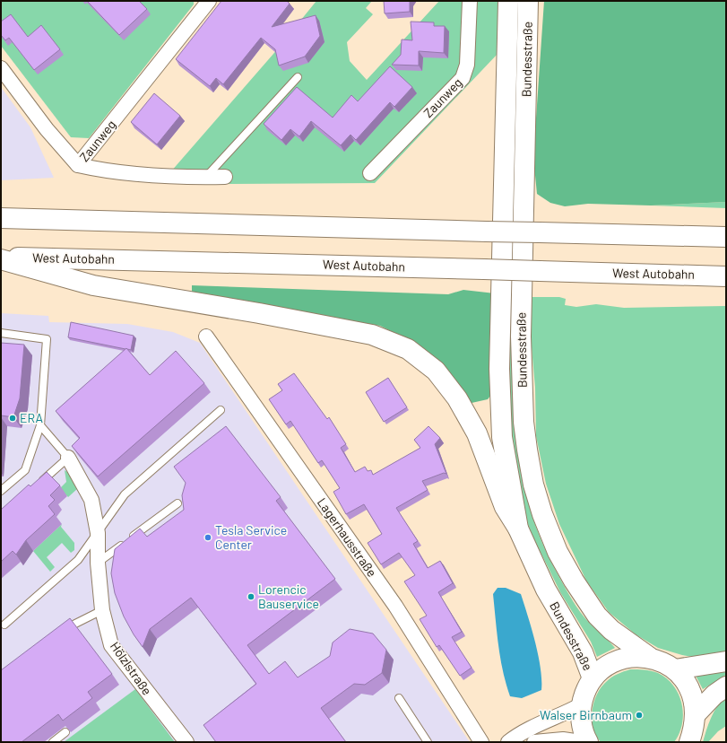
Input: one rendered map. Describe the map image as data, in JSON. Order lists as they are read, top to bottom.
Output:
{
  "streets": {
    "main road": ["Bundesstraße", "West Autobahn"],
    "street": ["Zaunweg", "Lagerhausstraße", "Hölzlstraße"]
  },
  "places": [
    "ERA",
    "Tesla Service Center",
    "Lorencic Bauservice",
    "Walser Birnbaum"
  ]
}
